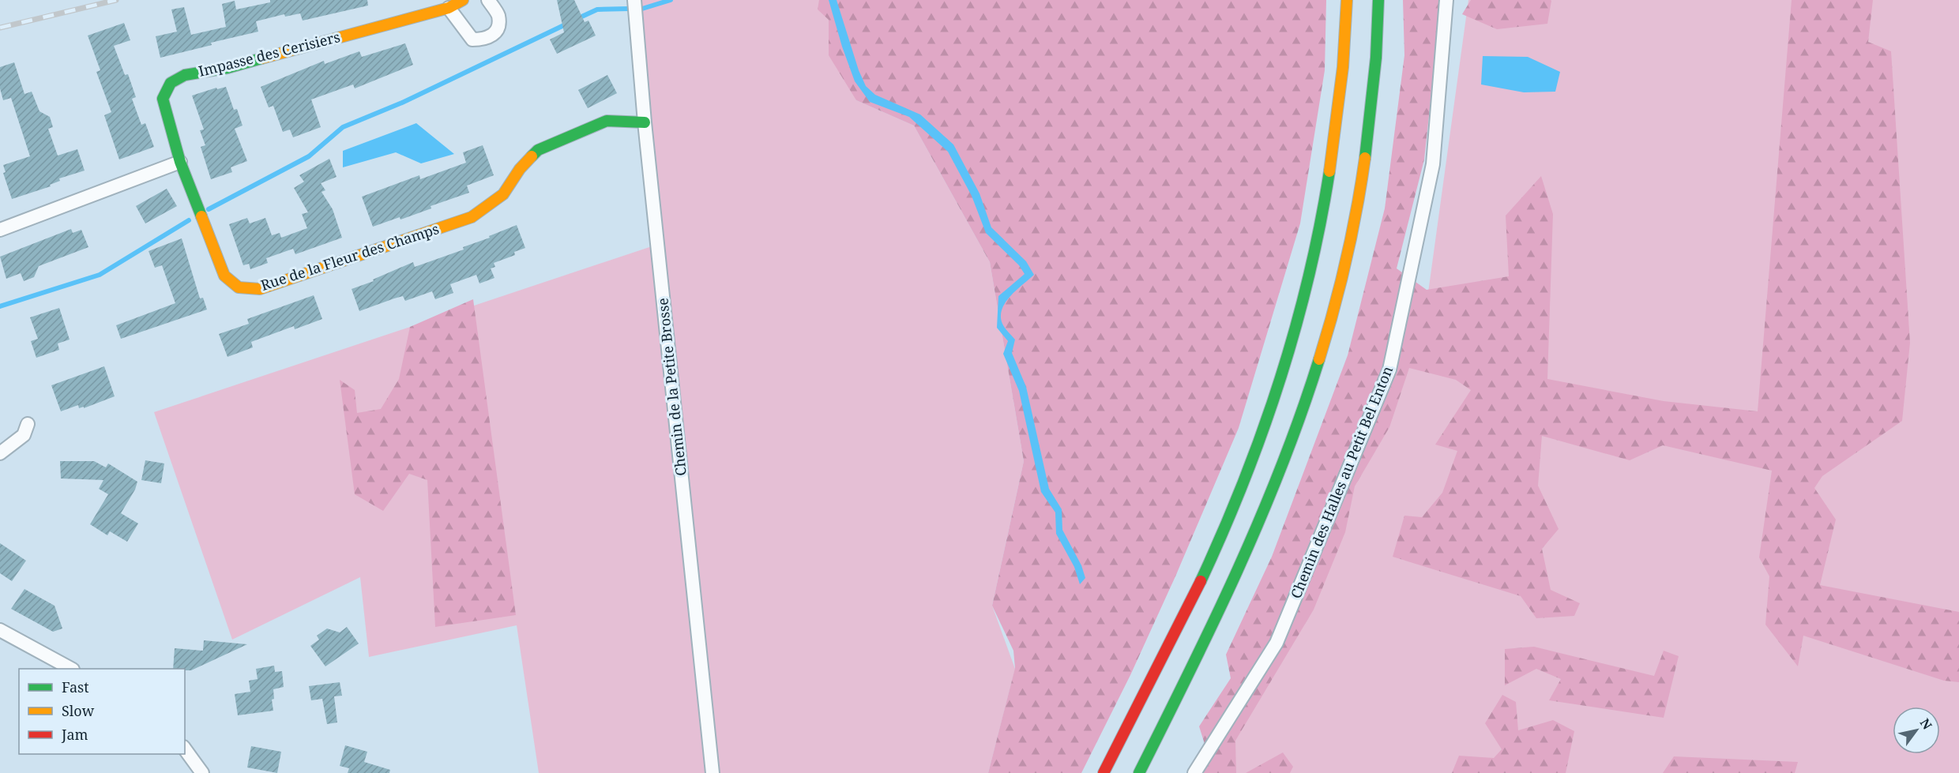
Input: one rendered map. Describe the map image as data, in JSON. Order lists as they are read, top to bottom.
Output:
{
  "streets": {
    "main road": ["Impasse des Cerisiers", "Rue de la Fleur des Champs"],
    "street": ["Chemin de la Petite Brosse", "Chemin des Halles au Petit Bel Enton"]
  },
  "crossings": [
    ["Impasse des Cerisiers", "Rue de la Fleur des Champs"],
    ["Rue de la Fleur des Champs", "Chemin de la Petite Brosse"]
  ],
  "legend": ["Fast", "Slow", "Jam"],
  "north": "top right"
}
